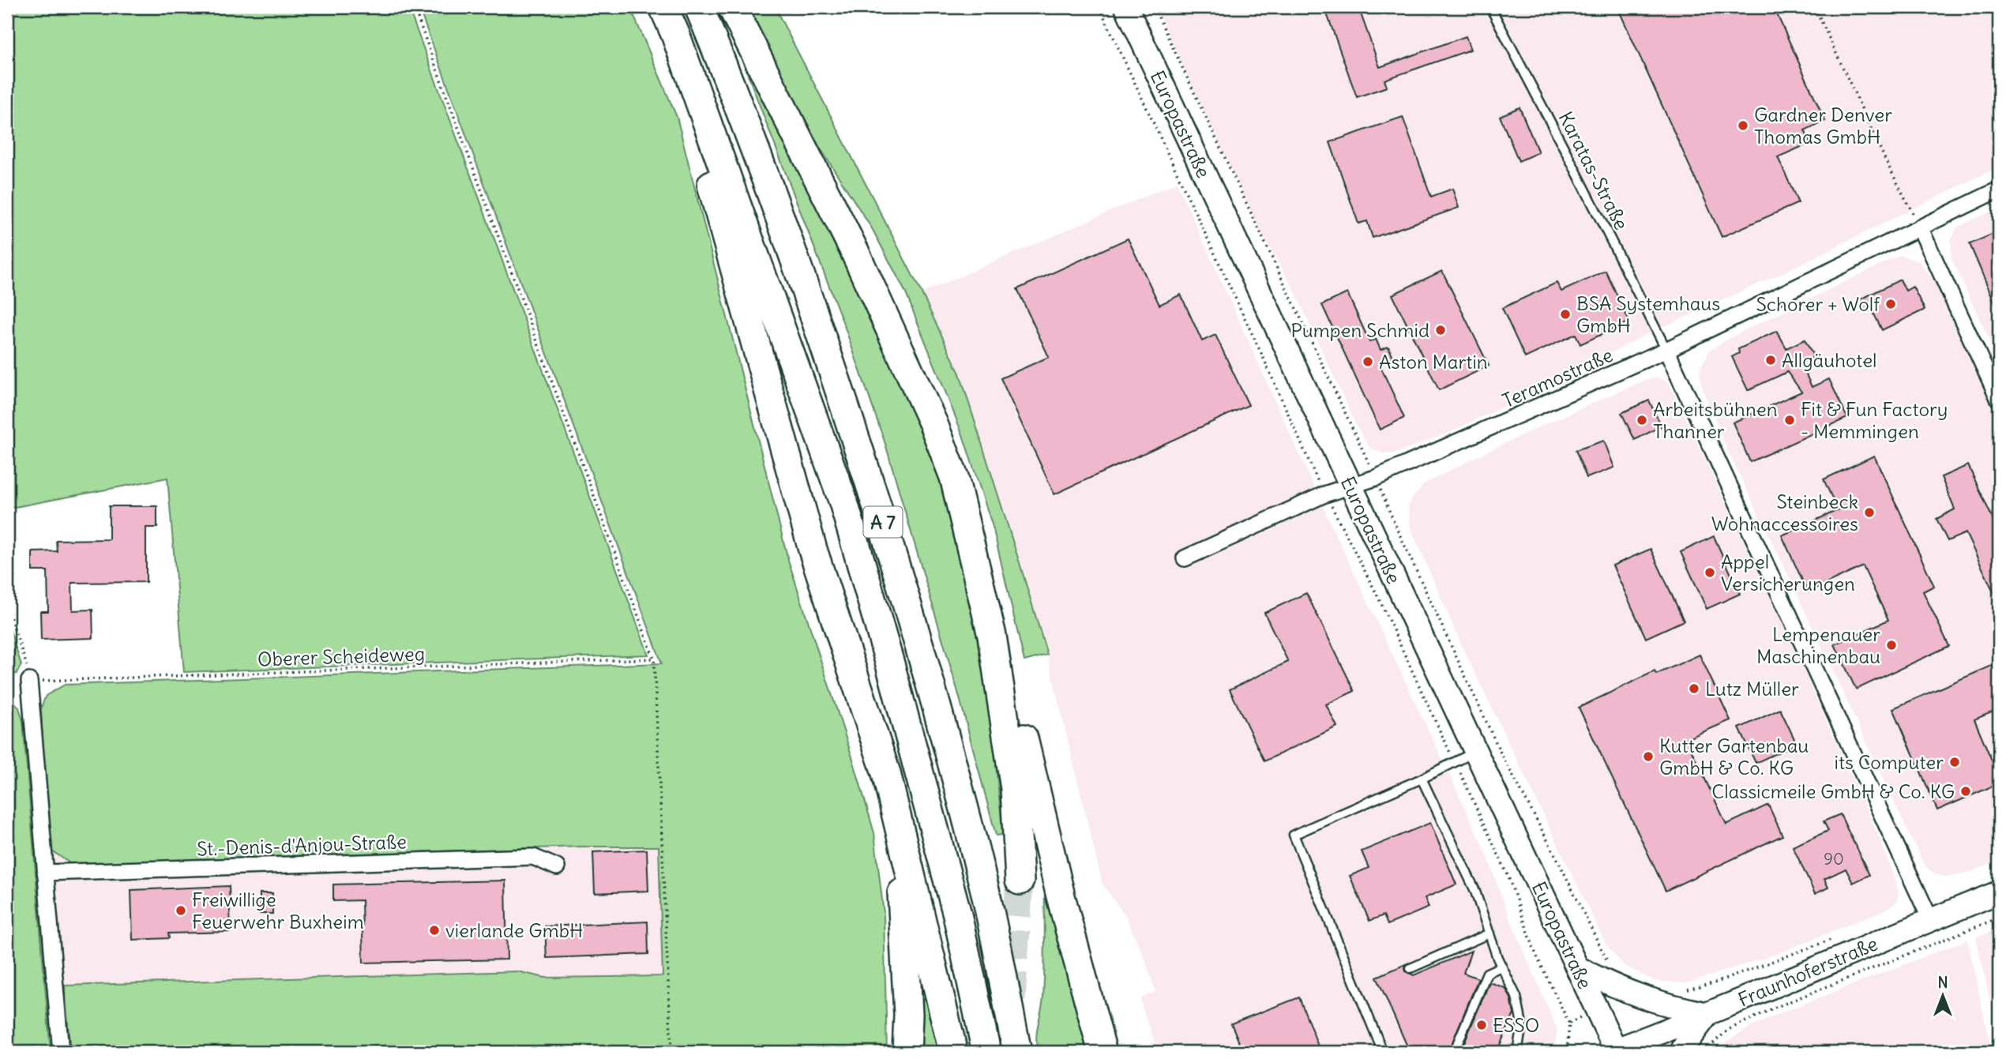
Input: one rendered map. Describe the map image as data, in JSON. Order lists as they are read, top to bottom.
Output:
{
  "streets": {
    "highway": ["A 7"],
    "main road": ["Europastraße", "Fraunhoferstraße"],
    "street": ["Teramostraße", "St.-Denis-d'Anjou-Straße"],
    "lane": ["Karatas-Straße"],
    "path": ["Oberer Scheideweg"]
  },
  "crossings": [
    ["Europastraße", "Teramostraße"],
    ["Europastraße", "Fraunhoferstraße"],
    ["Karatas-Straße", "Teramostraße"]
  ],
  "places": [
    "Gardner Denver Thomas GmbH",
    "Schorer + Wolf",
    "BSA Systemhaus GmbH",
    "Pumpen Schmid",
    "Allgäuhotel",
    "Aston Martin",
    "Arbeitsbühnen Thanner",
    "Fit & Fun Factory - Memmingen",
    "Steinbeck Wohnaccessoires",
    "Appel Versicherungen",
    "Lempenauer Maschinenbau",
    "Lutz Müller",
    "Kutter Gartenbau GmbH & Co. KG",
    "its Computer",
    "Classicmeile GmbH & Co. KG",
    "Freiwillige Feuerwehr Buxheim",
    "vierlande GmbH",
    "ESSO"
  ],
  "house_numbers": ["90"],
  "north": "top"
}
